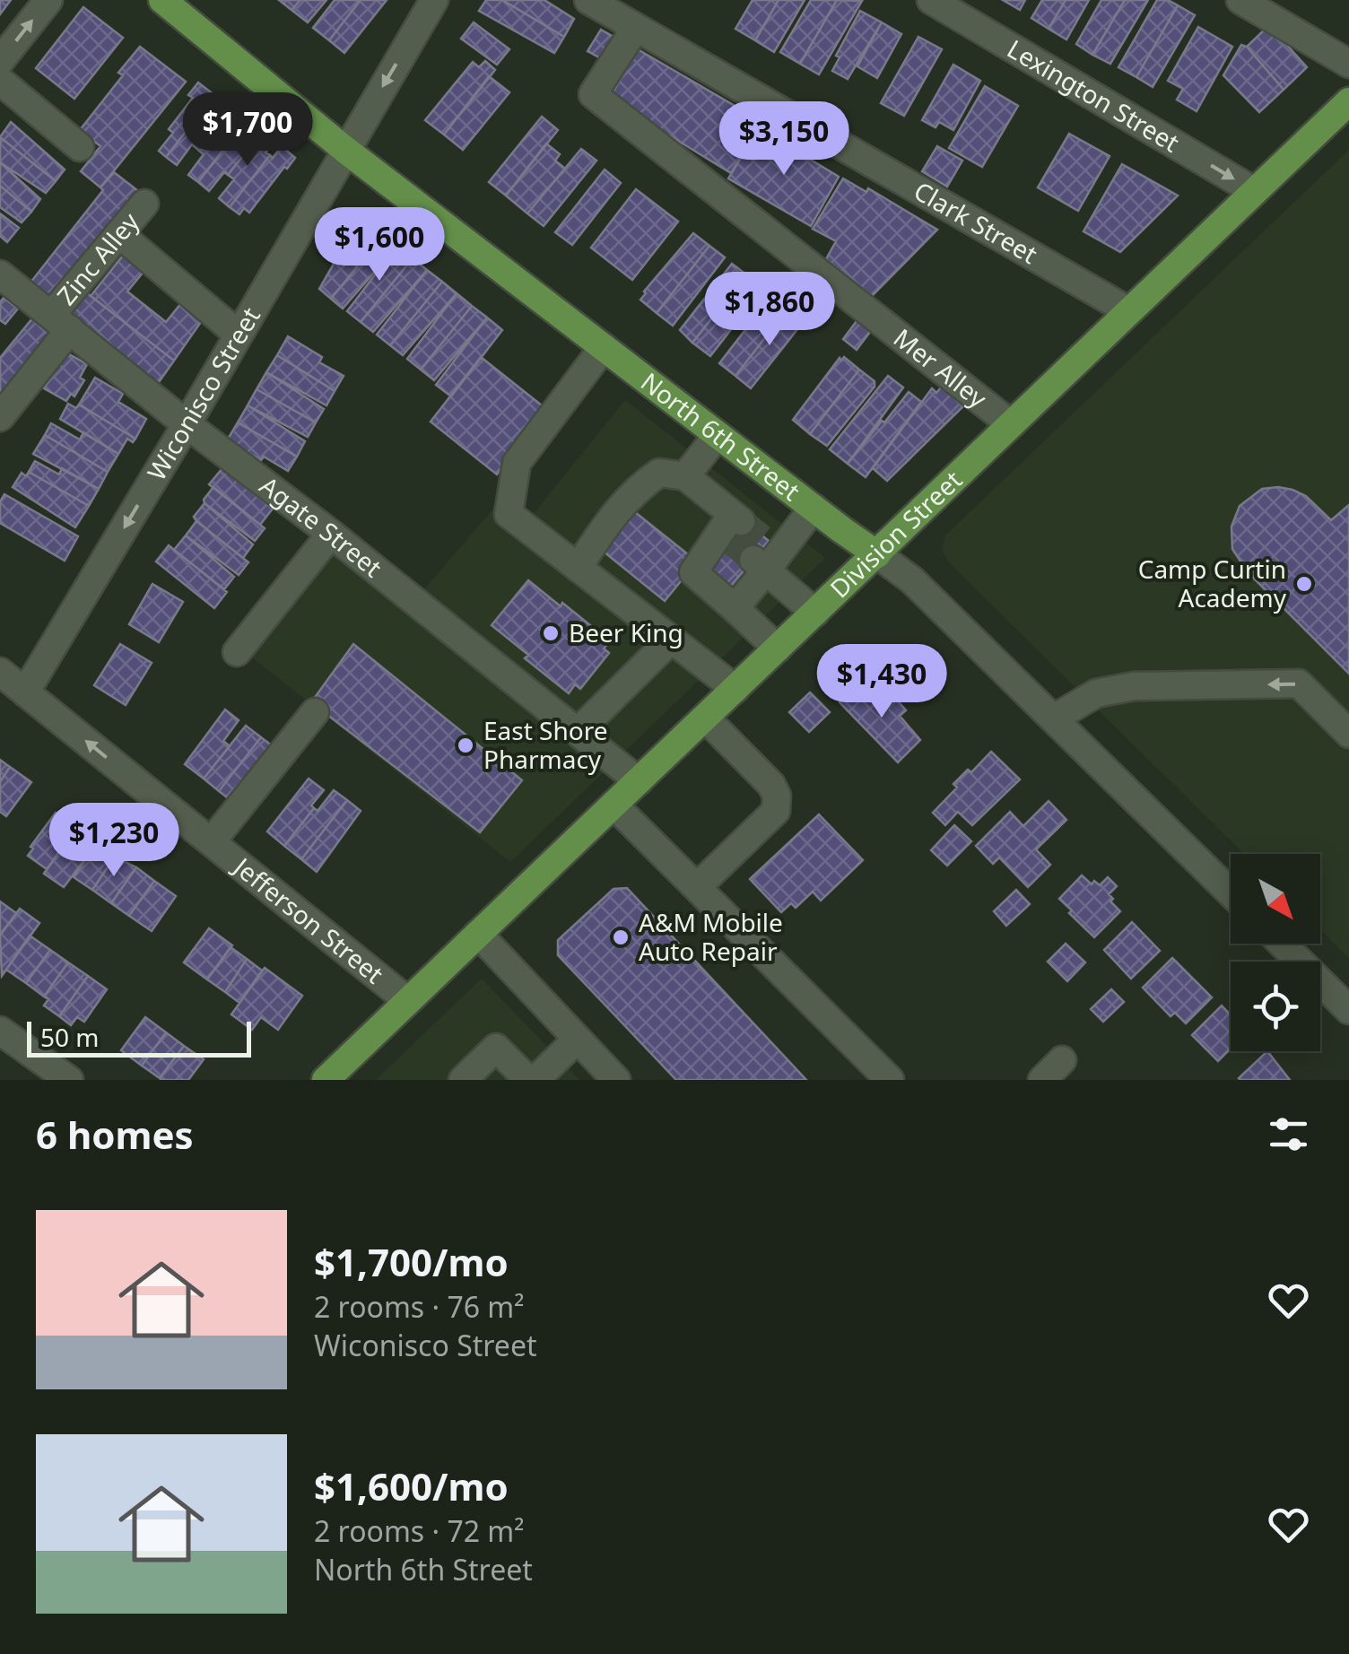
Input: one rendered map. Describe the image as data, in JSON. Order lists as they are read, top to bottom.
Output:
{
  "streets": {
    "main road": ["North 6th Street", "Division Street"],
    "street": [
      "Lexington Street",
      "Clark Street",
      "Zinc Alley",
      "Mer Alley",
      "Wiconisco Street",
      "Agate Street",
      "Jefferson Street"
    ]
  },
  "crossings": [
    ["Lexington Street", "Division Street"],
    ["Clark Street", "Mer Alley"],
    ["Clark Street", "Division Street"],
    ["Zinc Alley", "Agate Street"],
    ["Mer Alley", "Division Street"],
    ["Wiconisco Street", "North 6th Street"],
    ["Wiconisco Street", "Agate Street"],
    ["Wiconisco Street", "Jefferson Street"],
    ["North 6th Street", "Division Street"],
    ["Agate Street", "Division Street"],
    ["Division Street", "Jefferson Street"]
  ],
  "one_way": ["Lexington Street", "Jefferson Street"],
  "places": [
    "Camp Curtin Academy",
    "Beer King",
    "East Shore Pharmacy",
    "A&M Mobile Auto Repair"
  ],
  "scale_bar": "50 m",
  "north": "bottom right",
  "page": {
    "price": [
      "$1,700",
      "$3,150",
      "$1,600",
      "$1,860",
      "$1,430",
      "$1,230"
    ],
    "scale": "50 m",
    "heading": "6 homes",
    "list": [
      {
        "name": "$1,700/mo",
        "note": "2 rooms · 76 m² · Wiconisco Street"
      },
      {
        "name": "$1,600/mo",
        "note": "2 rooms · 72 m² · North 6th Street"
      }
    ]
  }
}
